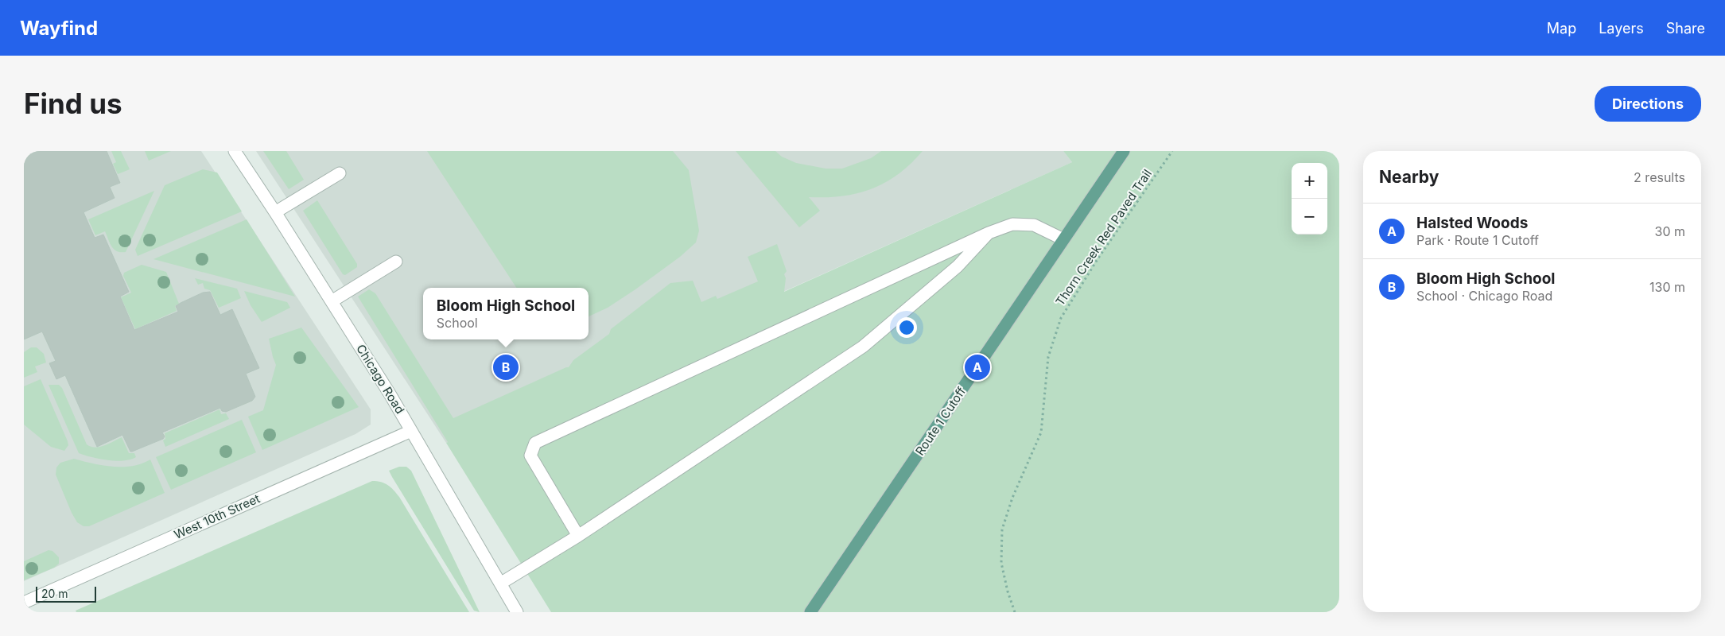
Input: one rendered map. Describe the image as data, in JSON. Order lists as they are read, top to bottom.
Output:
{
  "streets": {
    "main road": ["Route 1 Cutoff"],
    "street": ["Chicago Road", "West 10th Street"],
    "path": ["Thorn Creek Red Paved Trail"]
  },
  "crossings": [
    ["Chicago Road", "West 10th Street"]
  ],
  "scale_bar": "20 m",
  "page": {
    "header": "Wayfind",
    "nav": ["Map", "Layers", "Share"],
    "buttons": "Directions",
    "title": "Find us",
    "heading": ["Nearby", "2 results"],
    "map_buttons": ["+", "−"],
    "list": [
      {
        "mark": "A",
        "name": "Halsted Woods",
        "note": "Park · Route 1 Cutoff",
        "value": "30 m"
      },
      {
        "mark": "B",
        "name": "Bloom High School",
        "note": "School · Chicago Road",
        "value": "130 m"
      }
    ],
    "popup": ["Bloom High School", "School"],
    "pins": ["A", "B"],
    "scale": "20 m"
  }
}
